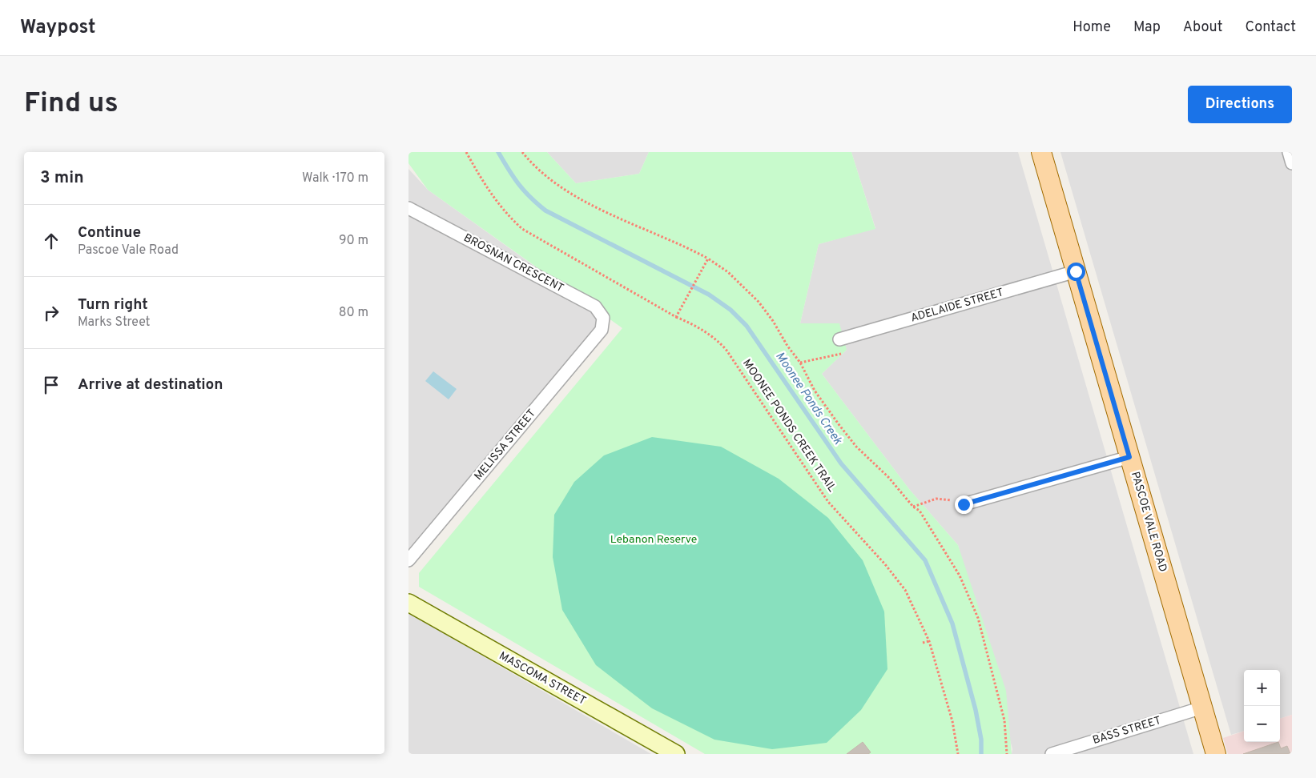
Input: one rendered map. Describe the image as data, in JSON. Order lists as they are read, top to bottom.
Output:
{
  "streets": {
    "main road": ["PASCOE VALE ROAD", "MASCOMA STREET"],
    "street": [
      "BROSNAN CRESCENT",
      "ADELAIDE STREET",
      "MELISSA STREET",
      "BASS STREET"
    ],
    "path": ["MOONEE PONDS CREEK TRAIL"]
  },
  "crossings": [
    ["BROSNAN CRESCENT", "MELISSA STREET"],
    ["ADELAIDE STREET", "PASCOE VALE ROAD"],
    ["PASCOE VALE ROAD", "BASS STREET"]
  ],
  "water": ["Moonee Ponds Creek"],
  "parks": ["Lebanon Reserve"],
  "page": {
    "header": "Waypost",
    "nav": [
      "Home",
      "Map",
      "About",
      "Contact"
    ],
    "buttons": "Directions",
    "title": "Find us",
    "heading": ["3 min", "Walk · 170 m"],
    "list": [
      ["Continue", "Pascoe Vale Road", "90 m"],
      ["Turn right", "Marks Street", "80 m"],
      "Arrive at destination"
    ],
    "map_buttons": ["+", "−"]
  }
}
